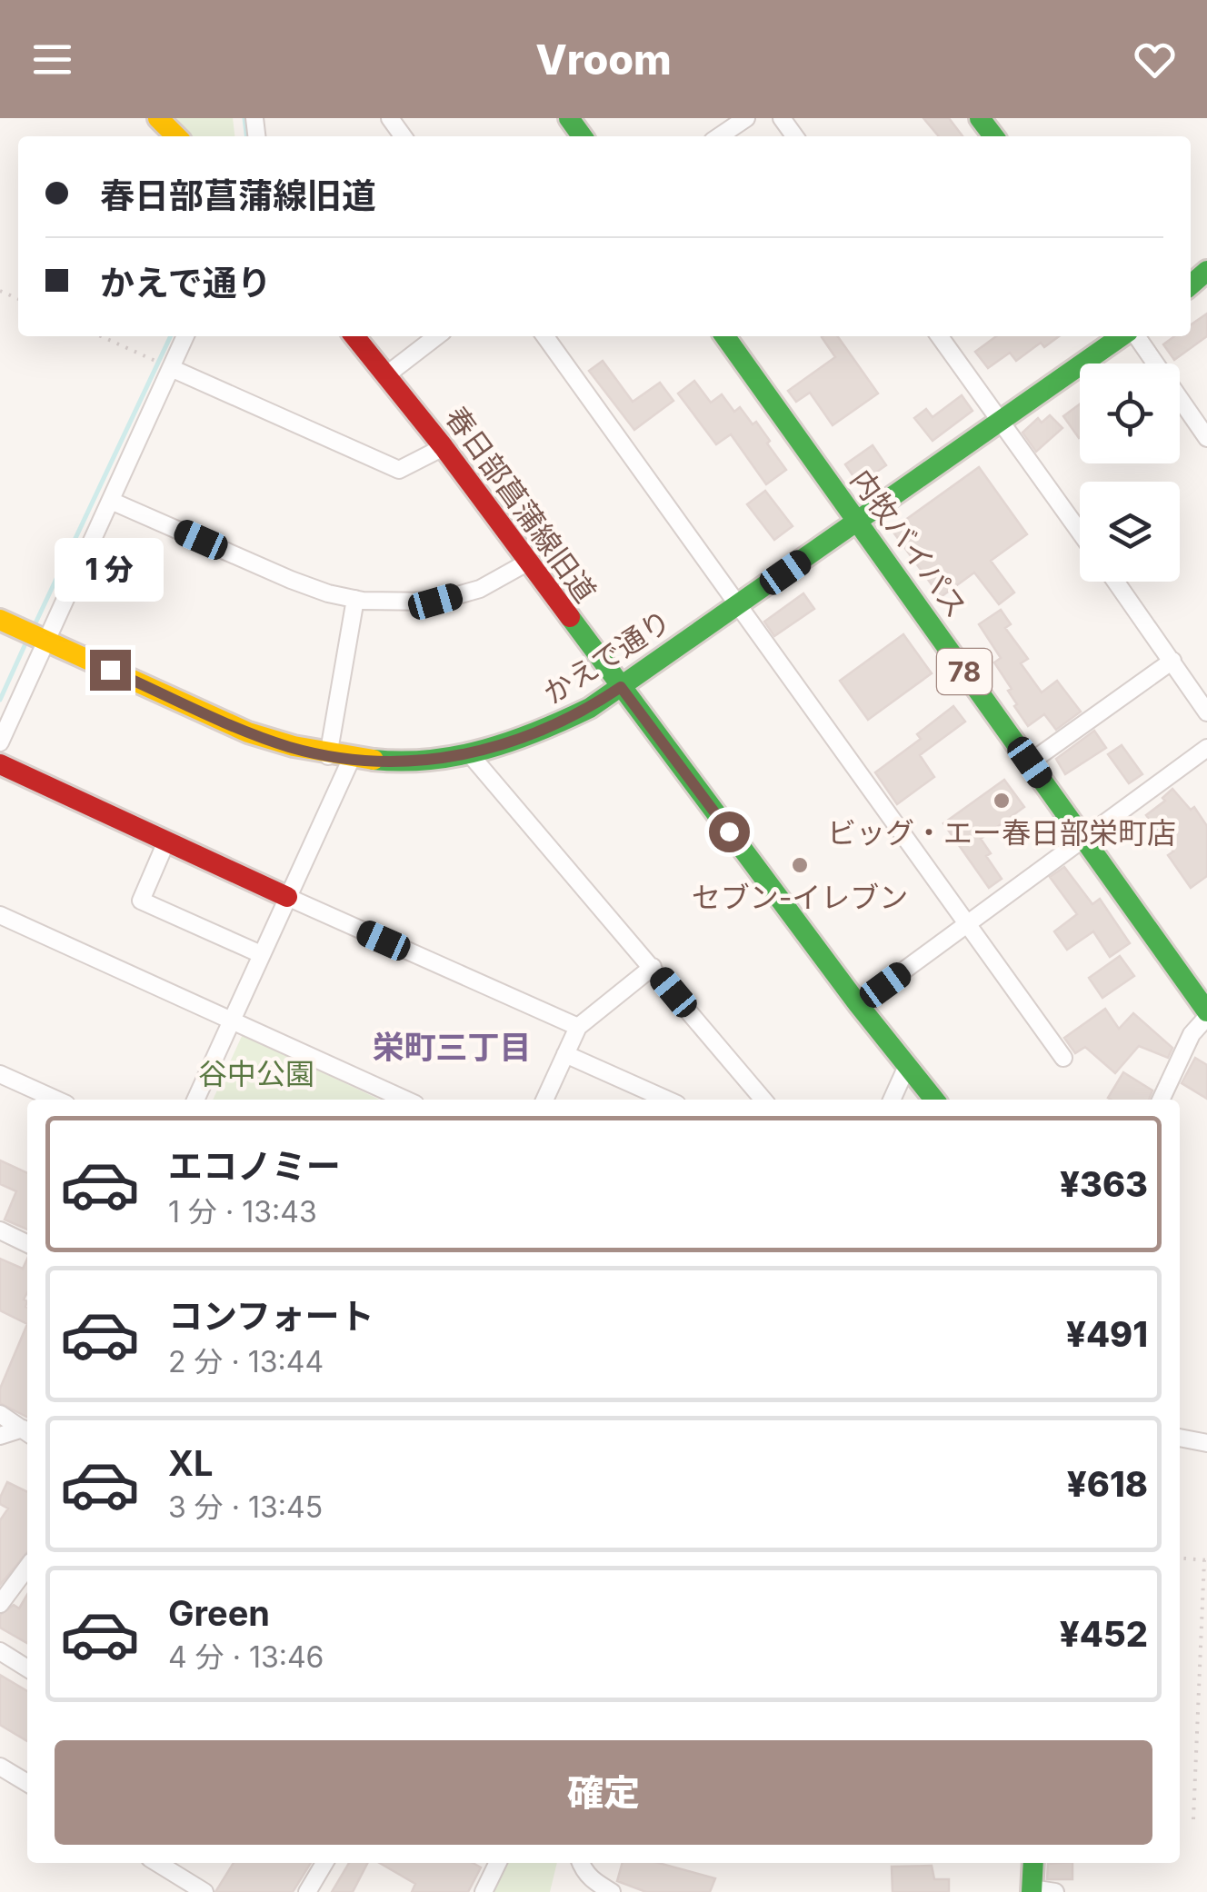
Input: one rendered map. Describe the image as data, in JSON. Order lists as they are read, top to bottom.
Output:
{
  "streets": {
    "street": [
      "春日部菖蒲線旧道",
      "内牧バイパス",
      "かえで通り",
      "78"
    ]
  },
  "crossings": [
    ["春日部菖蒲線旧道", "かえで通り"],
    ["内牧バイパス", "かえで通り"]
  ],
  "districts": ["栄町三丁目"],
  "parks": ["谷中公園"],
  "places": ["ビッグ・エー春日部栄町店", "セブン-イレブン"],
  "page": {
    "header": "Vroom",
    "banner": ["春日部菖蒲線旧道", "かえで通り"],
    "bubble": "1 分",
    "list": [
      {
        "name": "エコノミー",
        "note": "1 分 · 13:43",
        "value": "¥363"
      },
      {
        "name": "コンフォート",
        "note": "2 分 · 13:44",
        "value": "¥491"
      },
      {
        "name": "XL",
        "note": "3 分 · 13:45",
        "value": "¥618"
      },
      {
        "name": "Green",
        "note": "4 分 · 13:46",
        "value": "¥452"
      }
    ],
    "buttons": "確定"
  }
}
